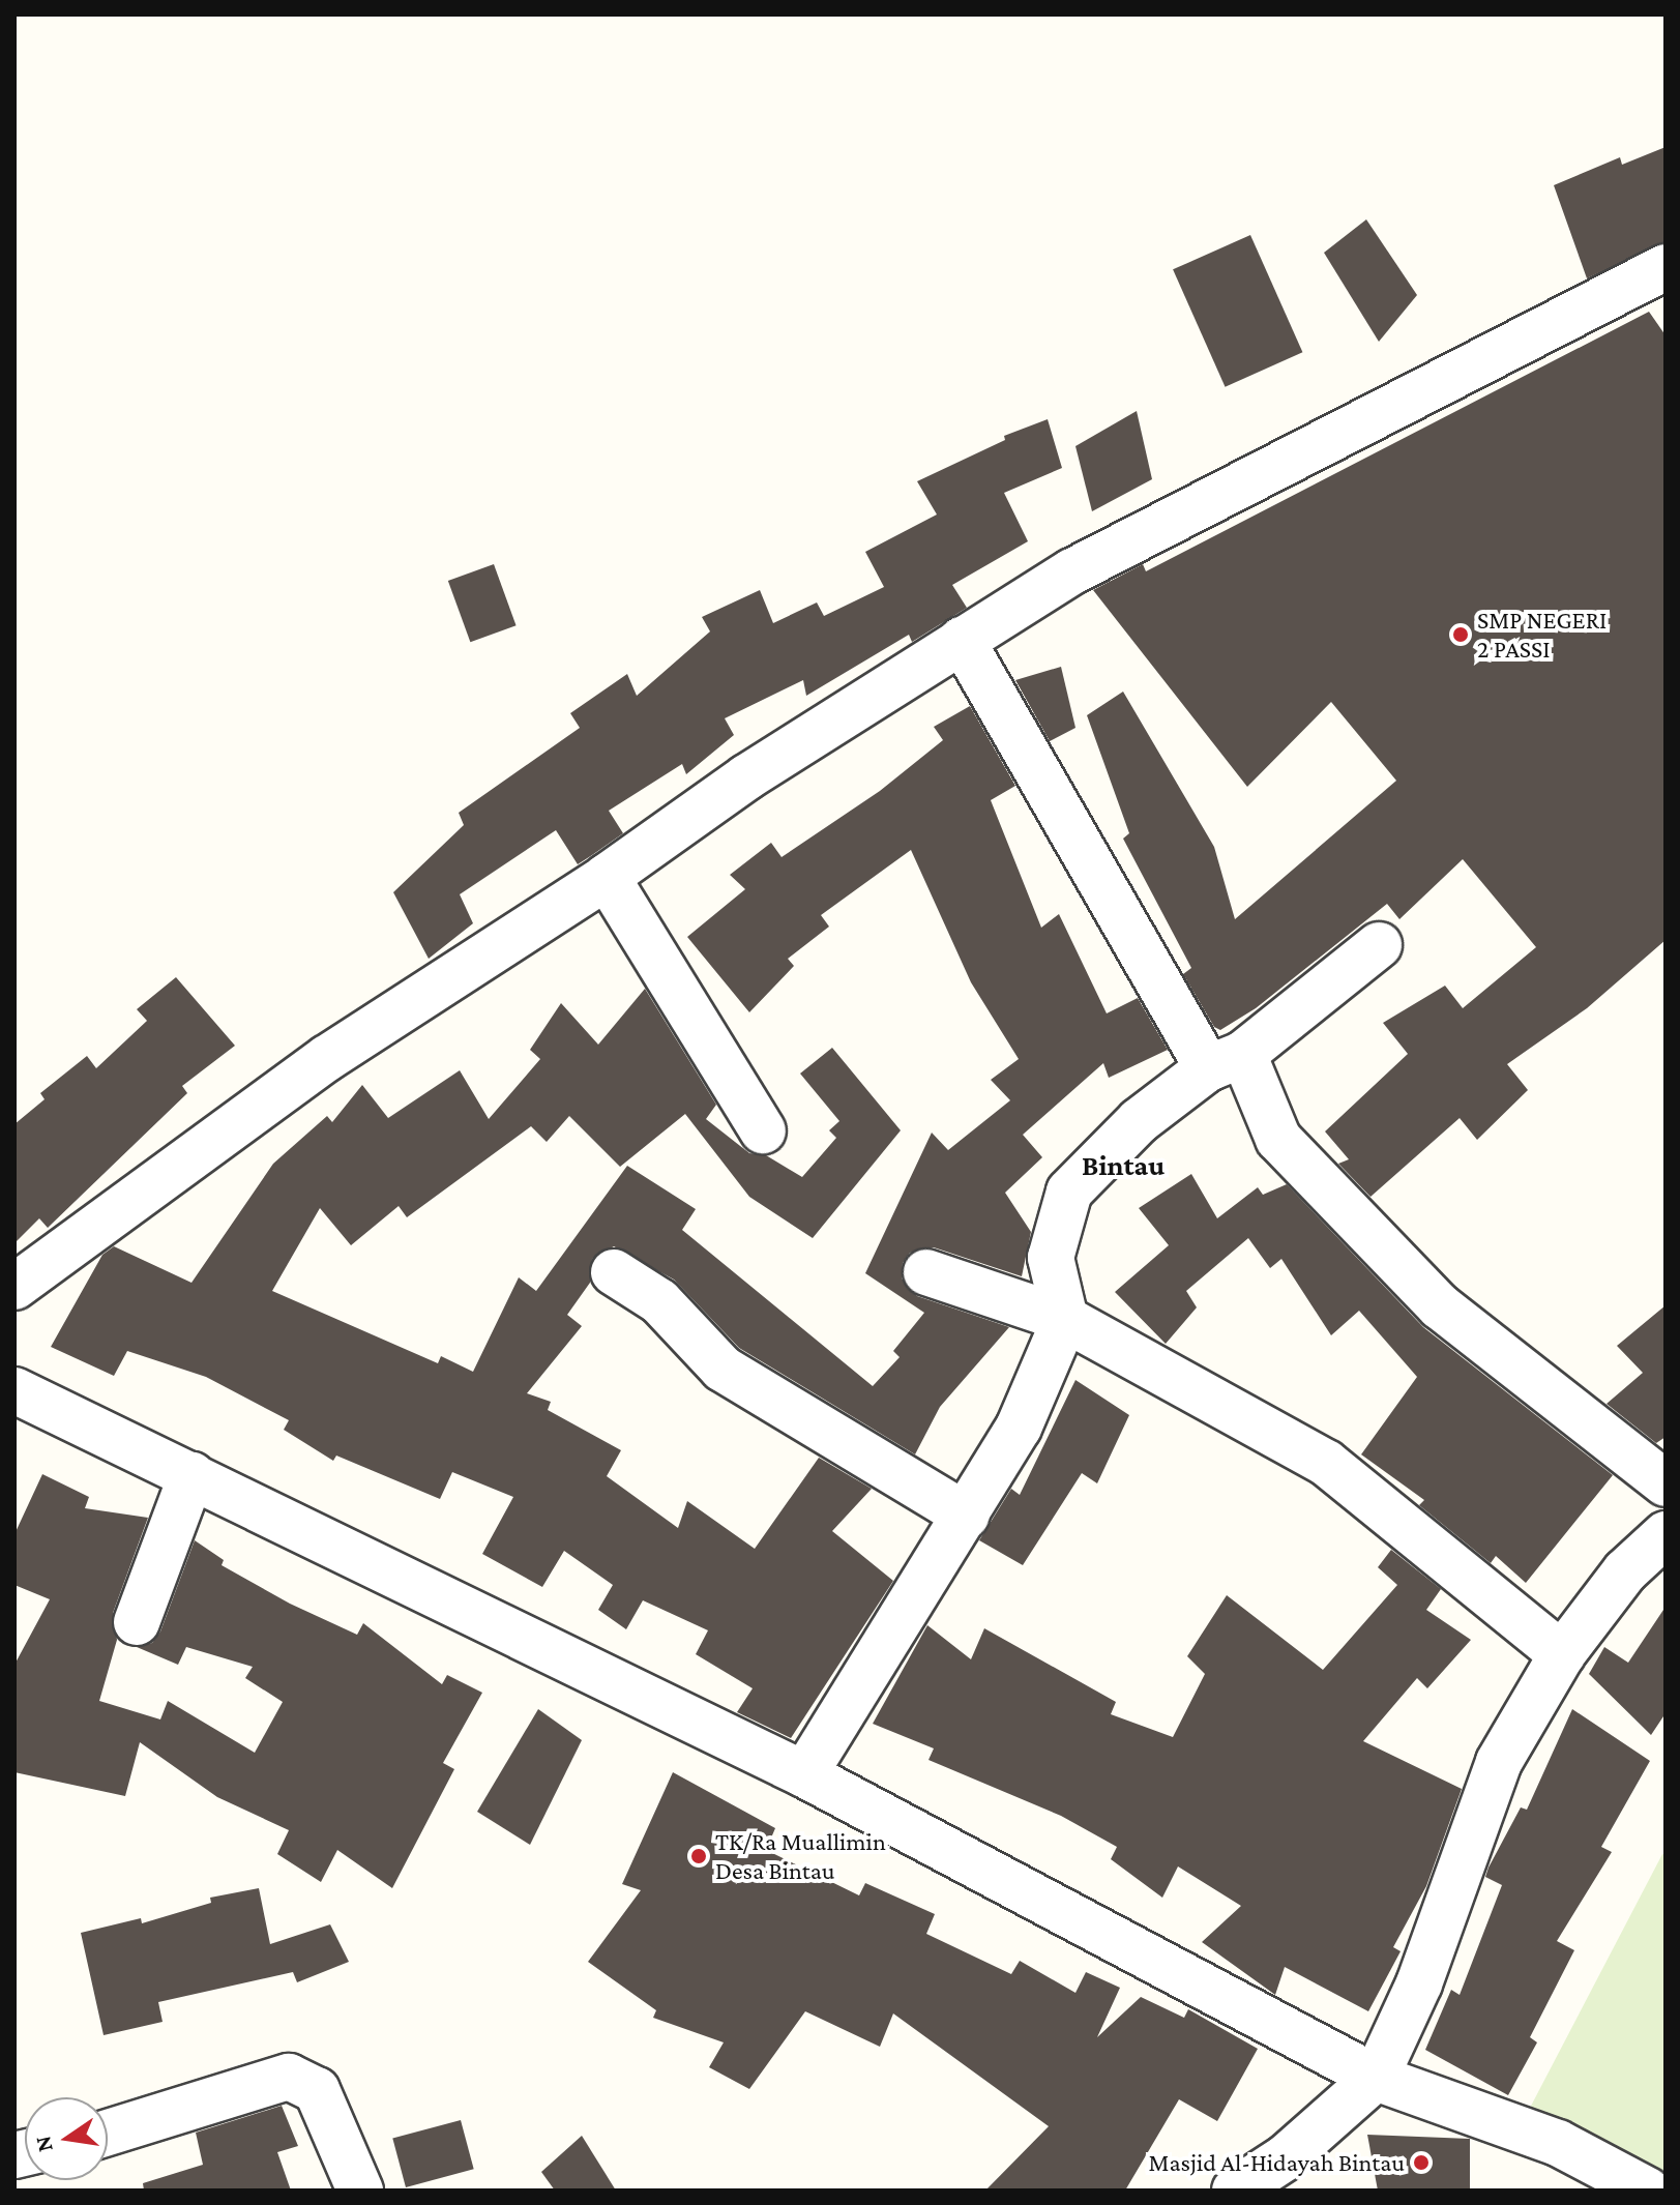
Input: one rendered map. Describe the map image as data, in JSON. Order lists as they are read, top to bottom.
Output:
{
  "districts": ["Bintau"],
  "places": ["SMP NEGERI 2 PASSI", "TK/Ra Muallimin Desa Bintau", "Masjid Al-Hidayah Bintau"],
  "north": "left"
}
